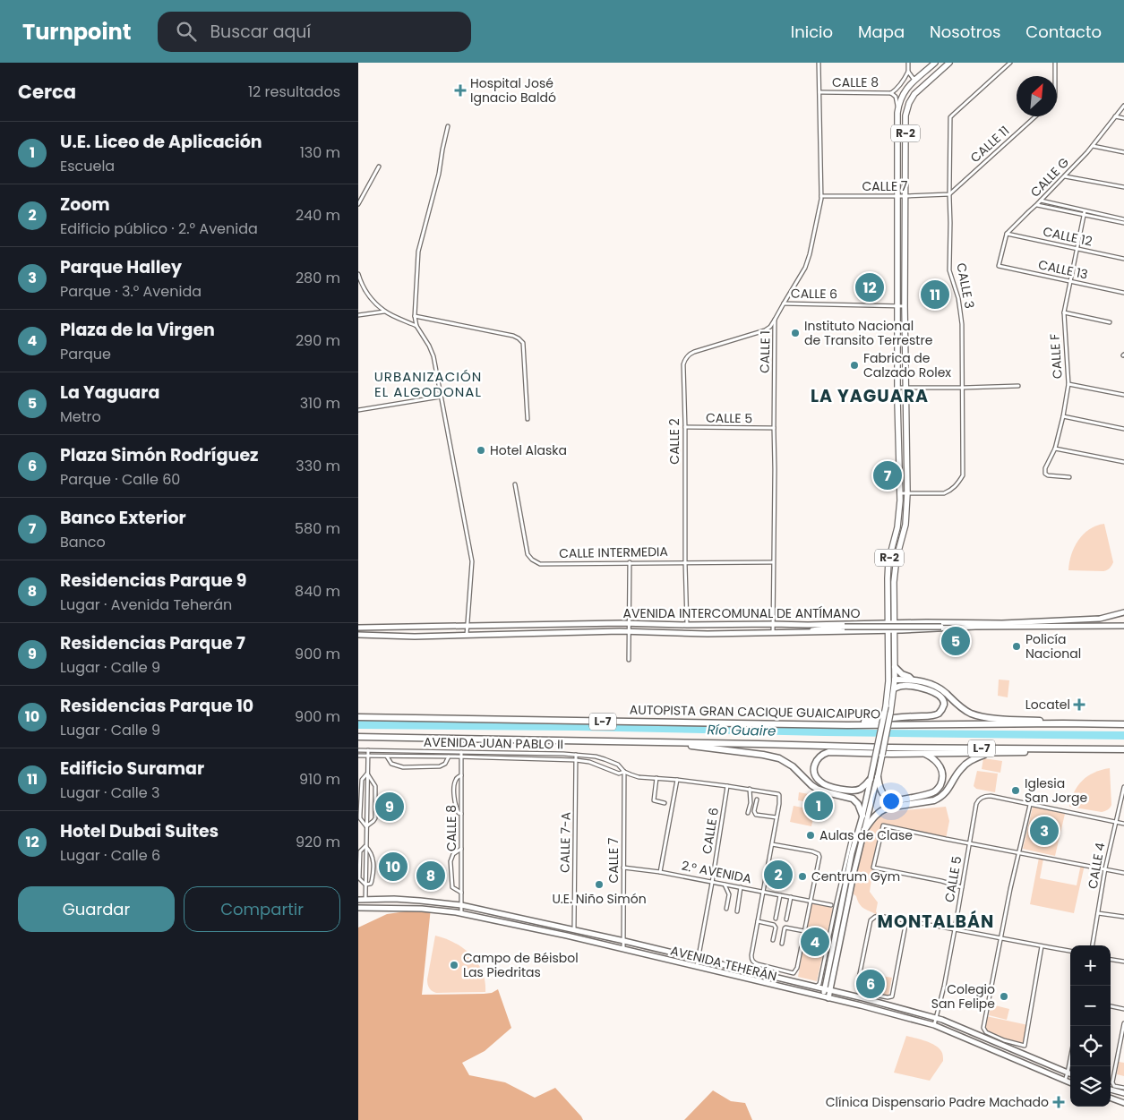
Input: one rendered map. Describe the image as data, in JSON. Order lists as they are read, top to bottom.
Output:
{
  "streets": {
    "highway": ["AUTOPISTA GRAN CACIQUE GUAICAIPURO", "L-7"],
    "main road": ["R-2", "AVENIDA INTERCOMUNAL DE ANTÍMANO", "AVENIDA TEHERÁN"],
    "street": [
      "CALLE 8",
      "CALLE 11",
      "CALLE G",
      "CALLE 7",
      "CALLE 12",
      "CALLE 13",
      "CALLE 3",
      "CALLE 6",
      "CALLE 1",
      "CALLE F",
      "CALLE 5",
      "CALLE 2",
      "CALLE INTERMEDIA",
      "AVENIDA JUAN PABLO II",
      "CALLE 7-A",
      "CALLE 4",
      "2.° AVENIDA"
    ]
  },
  "crossings": [
    ["CALLE 8", "CALLE 1"],
    ["CALLE 8", "AVENIDA JUAN PABLO II"],
    ["CALLE 8", "AVENIDA TEHERÁN"],
    ["R-2", "CALLE 7"],
    ["R-2", "CALLE 3"],
    ["R-2", "CALLE 6"],
    ["R-2", "AVENIDA INTERCOMUNAL DE ANTÍMANO"],
    ["R-2", "AVENIDA TEHERÁN"],
    ["CALLE 11", "CALLE 7"],
    ["CALLE 11", "CALLE 3"],
    ["CALLE G", "CALLE 12"],
    ["CALLE G", "CALLE 13"],
    ["CALLE 7", "CALLE 3"],
    ["CALLE 7", "CALLE 1"],
    ["CALLE 7", "AVENIDA JUAN PABLO II"],
    ["CALLE 7", "2.° AVENIDA"],
    ["CALLE 7", "AVENIDA TEHERÁN"],
    ["CALLE 12", "CALLE 13"],
    ["CALLE 12", "CALLE F"],
    ["CALLE 13", "CALLE F"],
    ["CALLE 6", "CALLE 1"],
    ["CALLE 6", "AVENIDA JUAN PABLO II"],
    ["CALLE 6", "2.° AVENIDA"],
    ["CALLE 6", "AVENIDA TEHERÁN"],
    ["CALLE 1", "CALLE 5"],
    ["CALLE 1", "CALLE 2"],
    ["CALLE 1", "CALLE INTERMEDIA"],
    ["CALLE 1", "AVENIDA INTERCOMUNAL DE ANTÍMANO"],
    ["CALLE 5", "CALLE 2"],
    ["CALLE 5", "AVENIDA TEHERÁN"],
    ["CALLE 2", "CALLE INTERMEDIA"],
    ["CALLE 2", "AVENIDA INTERCOMUNAL DE ANTÍMANO"],
    ["AVENIDA JUAN PABLO II", "CALLE 7-A"],
    ["CALLE 7-A", "AVENIDA TEHERÁN"]
  ],
  "districts": ["URBANIZACIÓN EL ALGODONAL", "LA YAGUARA", "MONTALBÁN"],
  "water": ["Río Guaire"],
  "places": {
    "health": ["Hospital José Ignacio Baldó", "Locatel", "Clínica Dispensario Padre Machado"],
    "other": [
      "Instituto Nacional de Transito Terrestre",
      "Fabrica de Calzado Rolex",
      "Hotel Alaska",
      "Policía Nacional",
      "Iglesia San Jorge",
      "Aulas de Clase",
      "Centrum Gym",
      "U.E. Niño Simón",
      "Campo de Béisbol Las Piedritas",
      "Colegio San Felipe"
    ]
  },
  "north": "top right",
  "page": {
    "header": "Turnpoint",
    "search": "Buscar aquí",
    "nav": [
      "Inicio",
      "Mapa",
      "Nosotros",
      "Contacto"
    ],
    "heading": ["Cerca", "12 resultados"],
    "list": [
      {
        "mark": "1",
        "name": "U.E. Liceo de Aplicación",
        "note": "Escuela",
        "value": "130 m"
      },
      {
        "mark": "2",
        "name": "Zoom",
        "note": "Edificio público · 2.° Avenida",
        "value": "240 m"
      },
      {
        "mark": "3",
        "name": "Parque Halley",
        "note": "Parque · 3.° Avenida",
        "value": "280 m"
      },
      {
        "mark": "4",
        "name": "Plaza de la Virgen",
        "note": "Parque",
        "value": "290 m"
      },
      {
        "mark": "5",
        "name": "La Yaguara",
        "note": "Metro",
        "value": "310 m"
      },
      {
        "mark": "6",
        "name": "Plaza Simón Rodríguez",
        "note": "Parque · Calle 60",
        "value": "330 m"
      },
      {
        "mark": "7",
        "name": "Banco Exterior",
        "note": "Banco",
        "value": "580 m"
      },
      {
        "mark": "8",
        "name": "Residencias Parque 9",
        "note": "Lugar · Avenida Teherán",
        "value": "840 m"
      },
      {
        "mark": "9",
        "name": "Residencias Parque 7",
        "note": "Lugar · Calle 9",
        "value": "900 m"
      },
      {
        "mark": "10",
        "name": "Residencias Parque 10",
        "note": "Lugar · Calle 9",
        "value": "900 m"
      },
      {
        "mark": "11",
        "name": "Edificio Suramar",
        "note": "Lugar · Calle 3",
        "value": "910 m"
      },
      {
        "mark": "12",
        "name": "Hotel Dubai Suites",
        "note": "Lugar · Calle 6",
        "value": "920 m"
      }
    ],
    "pins": [
      "12",
      "11",
      "7",
      "5",
      "1",
      "9",
      "3",
      "10",
      "2",
      "8",
      "4",
      "6"
    ],
    "buttons": ["Guardar", "Compartir"],
    "map_buttons": ["+", "−"]
  }
}
